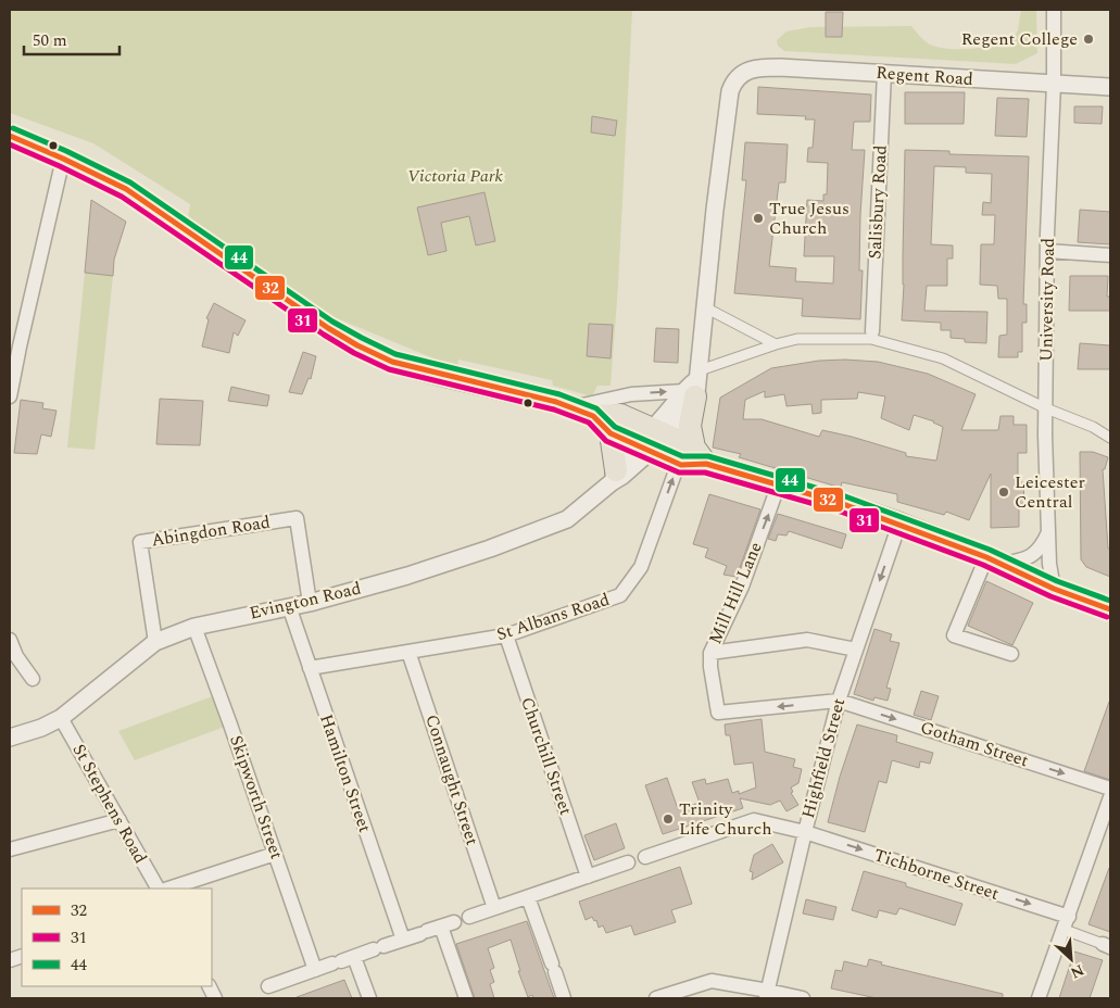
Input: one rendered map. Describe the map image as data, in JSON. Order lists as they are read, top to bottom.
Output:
{
  "streets": {
    "street": [
      "Regent Road",
      "Salisbury Road",
      "University Road",
      "Abingdon Road",
      "Mill Hill Lane",
      "Evington Road",
      "St Albans Road",
      "Gotham Street",
      "Churchill Street",
      "Highfield Street",
      "Hamilton Street",
      "Connaught Street",
      "Skipworth Street",
      "St Stephens Road",
      "Tichborne Street"
    ]
  },
  "crossings": [
    ["Regent Road", "Salisbury Road"],
    ["Regent Road", "University Road"],
    ["Abingdon Road", "Evington Road"],
    ["Mill Hill Lane", "Gotham Street"],
    ["Mill Hill Lane", "Highfield Street"],
    ["Evington Road", "Hamilton Street"],
    ["Evington Road", "Skipworth Street"],
    ["Evington Road", "St Stephens Road"],
    ["St Albans Road", "Churchill Street"],
    ["St Albans Road", "Hamilton Street"],
    ["St Albans Road", "Connaught Street"],
    ["Gotham Street", "Highfield Street"],
    ["Highfield Street", "Tichborne Street"]
  ],
  "one_way": ["St Albans Road", "Gotham Street", "Tichborne Street"],
  "parks": ["Victoria Park"],
  "places": [
    "Regent College",
    "True Jesus Church",
    "Leicester Central",
    "Trinity Life Church"
  ],
  "lines": ["transit line 44", "transit line 32", "transit line 31"],
  "legend": ["32", "31", "44"],
  "scale_bar": "50 m",
  "north": "bottom right"
}
